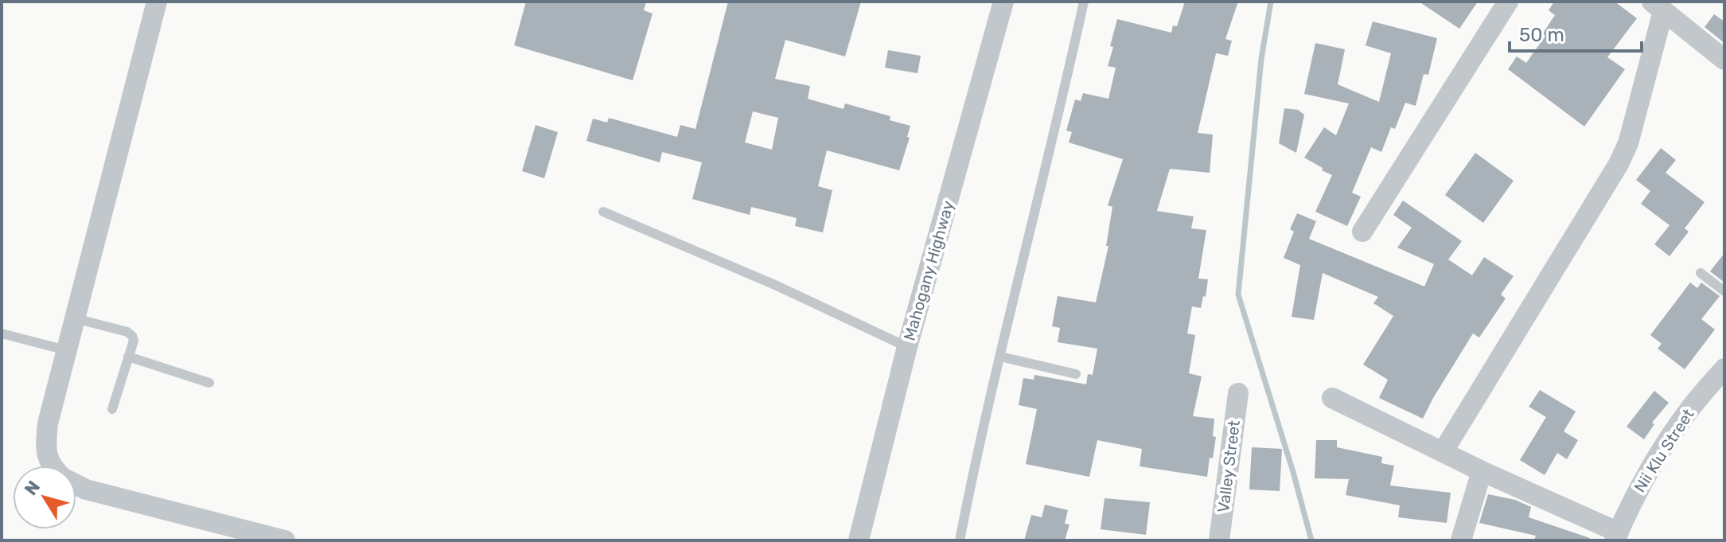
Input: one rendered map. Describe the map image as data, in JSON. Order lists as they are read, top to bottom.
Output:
{
  "streets": {
    "street": ["Mahogany Highway", "Nii Klu Street", "Valley Street"]
  },
  "scale_bar": "50 m",
  "north": "top left"
}
